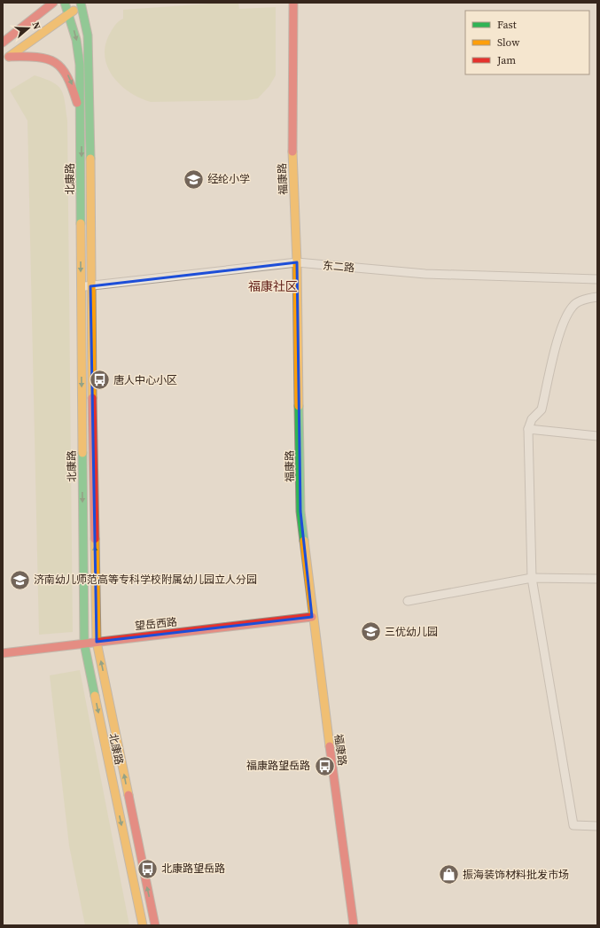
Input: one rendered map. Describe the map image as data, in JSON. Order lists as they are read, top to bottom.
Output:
{
  "streets": {
    "main road": ["北康路", "福康路", "望岳西路"],
    "street": ["东二路"]
  },
  "crossings": [
    ["北康路", "东二路"],
    ["北康路", "望岳西路"],
    ["福康路", "东二路"],
    ["福康路", "望岳西路"]
  ],
  "districts": ["福康社区"],
  "places": {
    "school or university": ["经纶小学", "济南幼儿师范高等专科学校附属幼儿园立人分园", "三优幼儿园"],
    "bus stop": ["唐人中心小区", "福康路望岳路", "北康路望岳路"],
    "shop": ["振海装饰材料批发市场"]
  },
  "legend": ["Fast", "Slow", "Jam"],
  "north": "right"
}
